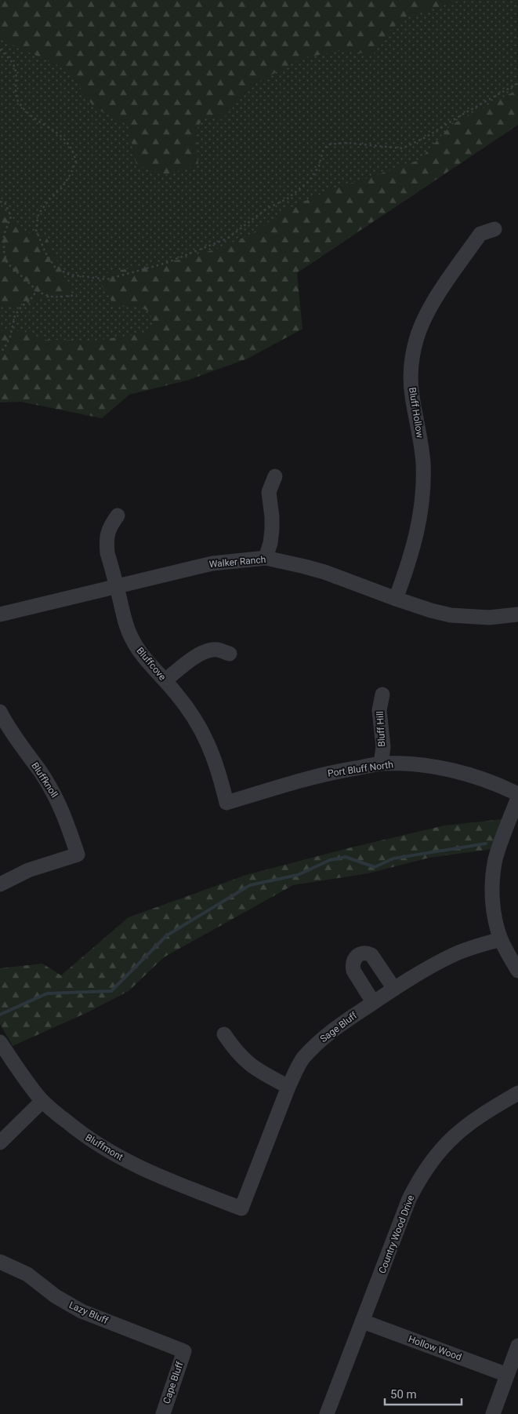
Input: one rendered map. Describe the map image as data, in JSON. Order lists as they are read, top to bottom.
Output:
{
  "streets": {
    "street": [
      "Bluff Hollow",
      "Walker Ranch",
      "Bluffcove",
      "Bluff Hill",
      "Port Bluff North",
      "Bluffknoll",
      "Sage Bluff",
      "Bluffmont",
      "Country Wood Drive",
      "Lazy Bluff",
      "Hollow Wood",
      "Cape Bluff"
    ]
  },
  "crossings": [
    ["Bluff Hollow", "Walker Ranch"],
    ["Walker Ranch", "Bluffcove"],
    ["Bluffcove", "Port Bluff North"],
    ["Bluff Hill", "Port Bluff North"],
    ["Sage Bluff", "Bluffmont"],
    ["Country Wood Drive", "Hollow Wood"],
    ["Lazy Bluff", "Cape Bluff"]
  ],
  "scale_bar": "50 m"
}
